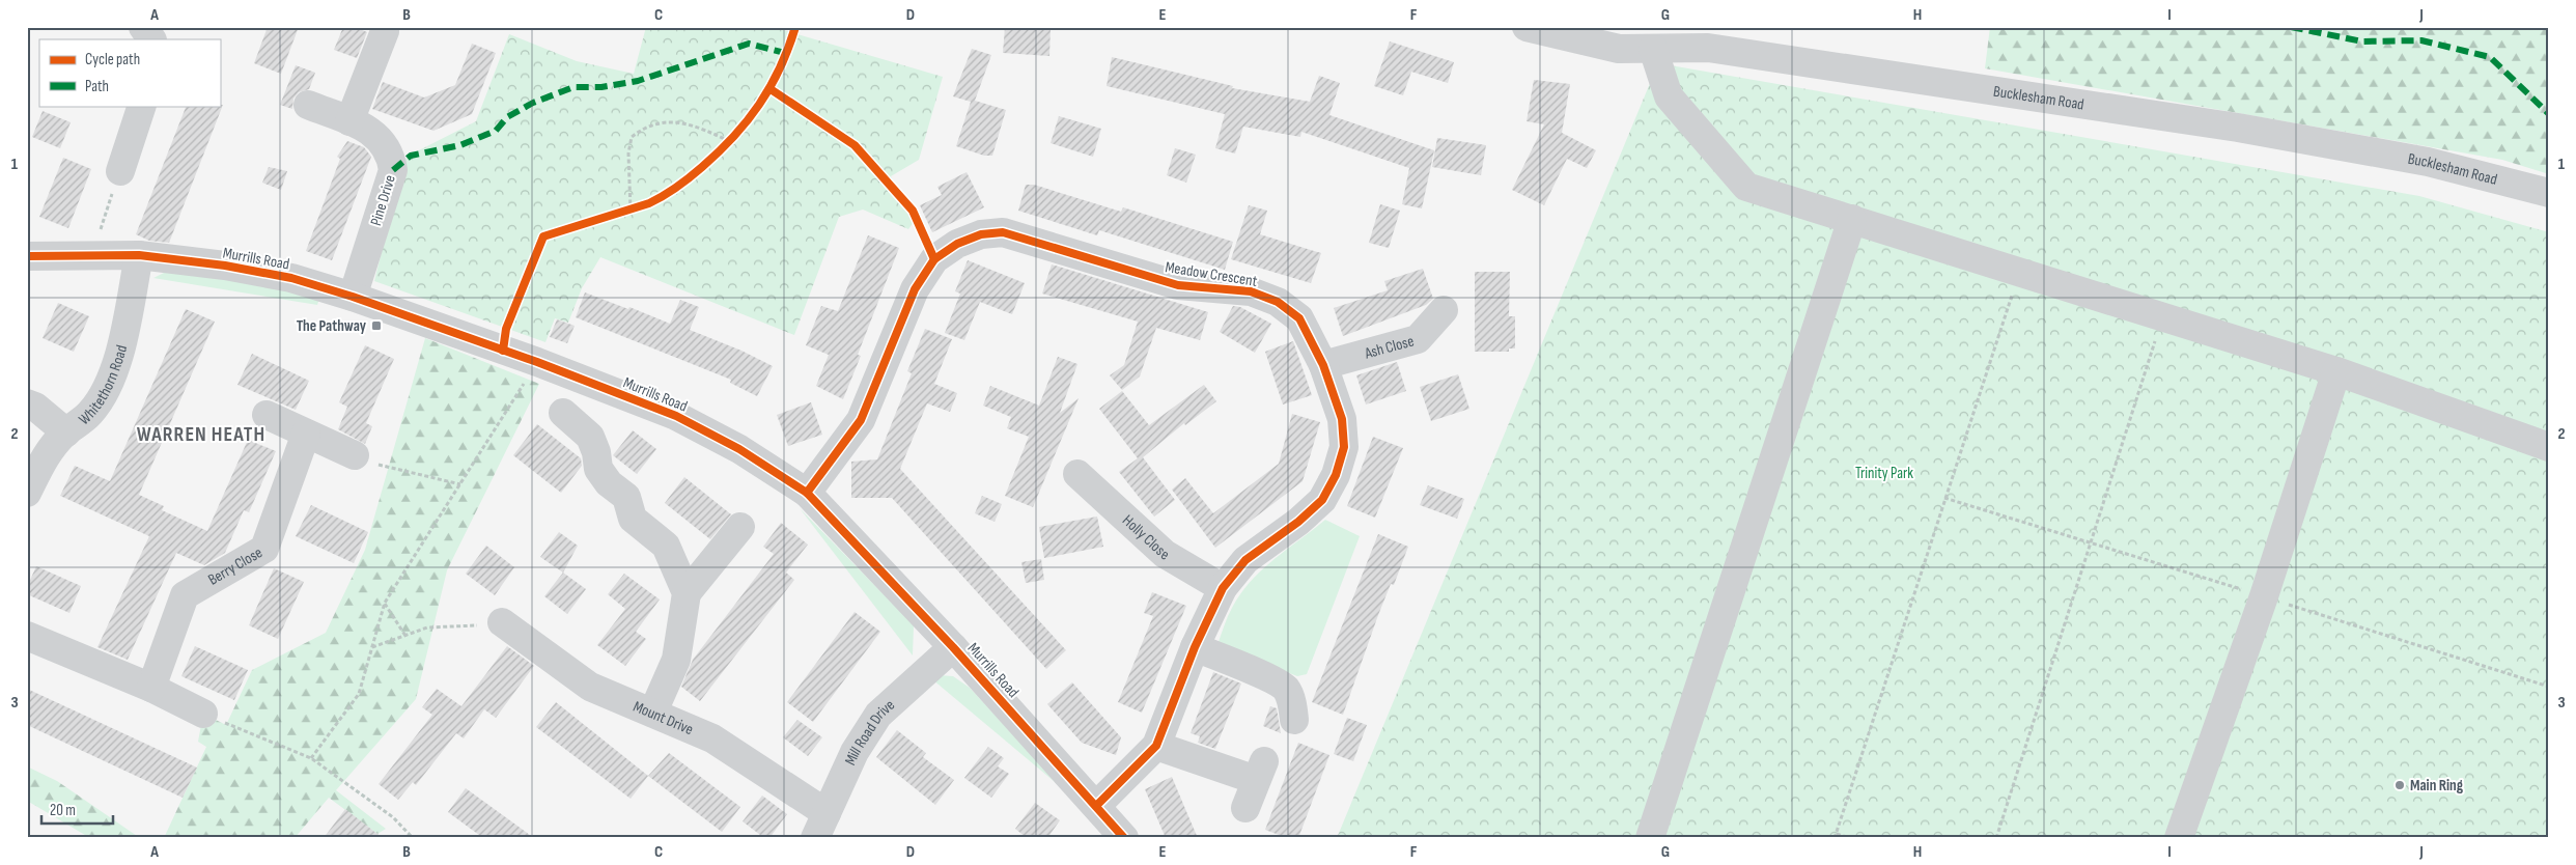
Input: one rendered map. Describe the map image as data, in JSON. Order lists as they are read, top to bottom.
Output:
{
  "streets": {
    "street": [
      "Bucklesham Road",
      "Pine Drive",
      "Murrills Road",
      "Meadow Crescent",
      "Ash Close",
      "Whitethorn Road",
      "Holly Close",
      "Berry Close",
      "Mount Drive",
      "Mill Road Drive"
    ]
  },
  "crossings": [
    ["Pine Drive", "Murrills Road"],
    ["Murrills Road", "Meadow Crescent"],
    ["Murrills Road", "Whitethorn Road"],
    ["Murrills Road", "Mill Road Drive"],
    ["Meadow Crescent", "Ash Close"],
    ["Meadow Crescent", "Holly Close"],
    ["Mount Drive", "Mill Road Drive"]
  ],
  "districts": ["WARREN HEATH"],
  "parks": ["Trinity Park"],
  "places": {
    "transit": ["The Pathway"],
    "other": ["Main Ring"]
  },
  "legend": ["Cycle path", "Path"],
  "scale_bar": "20 m",
  "grid": {
    "columns": [
      "A",
      "B",
      "C",
      "D",
      "E",
      "F",
      "G",
      "H",
      "I",
      "J"
    ],
    "rows": ["1", "2", "3"]
  }
}
